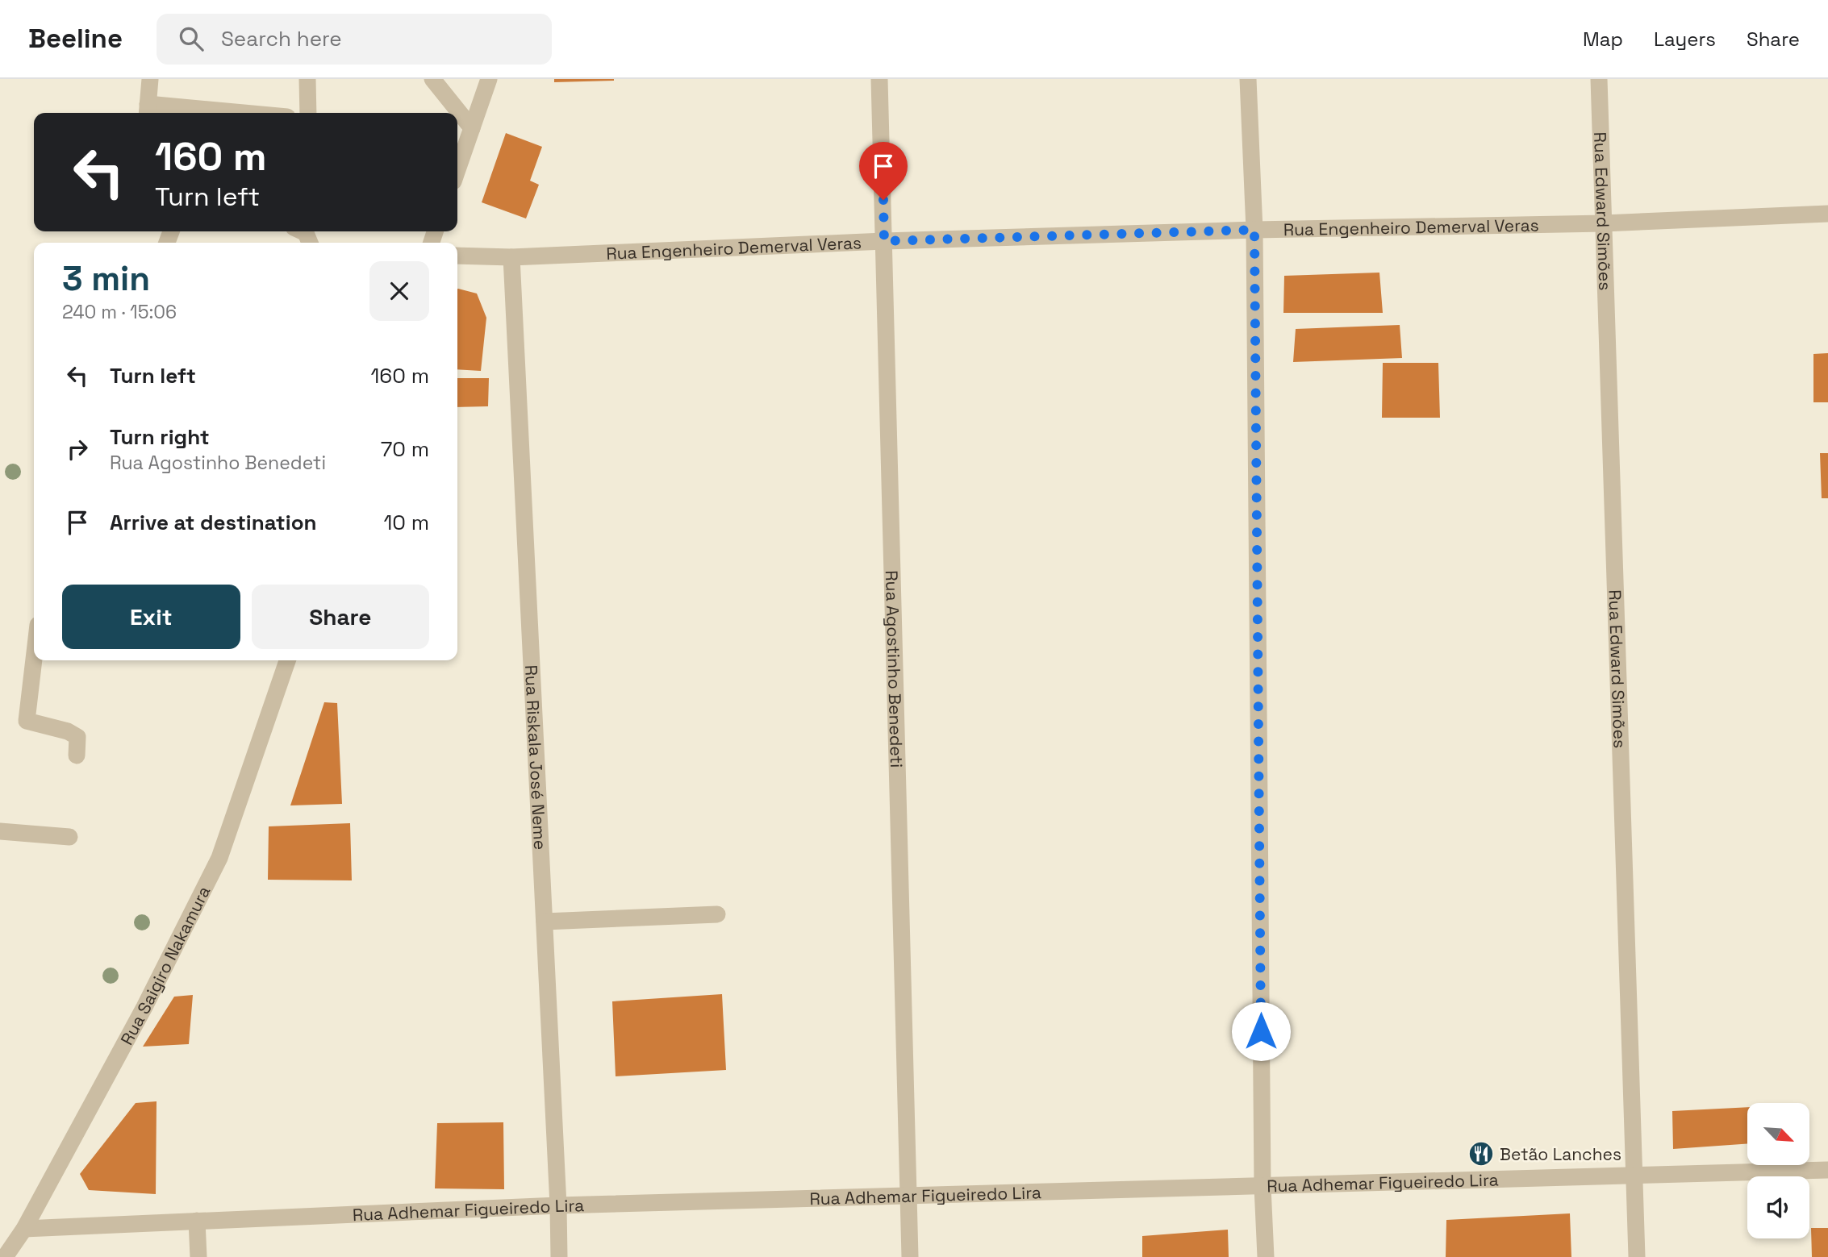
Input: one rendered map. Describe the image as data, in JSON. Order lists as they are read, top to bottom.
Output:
{
  "streets": {
    "street": [
      "Rua Edward Simões",
      "Rua Engenheiro Demerval Veras",
      "Rua Agostinho Benedeti",
      "Rua Riskala José Neme",
      "Rua Saigiro Nakamura",
      "Rua Adhemar Figueiredo Lira"
    ]
  },
  "crossings": [
    ["Rua Edward Simões", "Rua Engenheiro Demerval Veras"],
    ["Rua Edward Simões", "Rua Adhemar Figueiredo Lira"],
    ["Rua Engenheiro Demerval Veras", "Rua Agostinho Benedeti"],
    ["Rua Engenheiro Demerval Veras", "Rua Riskala José Neme"],
    ["Rua Agostinho Benedeti", "Rua Adhemar Figueiredo Lira"],
    ["Rua Riskala José Neme", "Rua Adhemar Figueiredo Lira"],
    ["Rua Saigiro Nakamura", "Rua Adhemar Figueiredo Lira"]
  ],
  "places": {
    "restaurant": ["Betão Lanches"]
  },
  "north": "bottom right",
  "page": {
    "header": "Beeline",
    "search": "Search here",
    "nav": ["Map", "Layers", "Share"],
    "turn": ["160 m", "Turn left"],
    "heading": ["3 min", "240 m · 15:06"],
    "list": [
      {
        "name": "Turn left",
        "value": "160 m"
      },
      {
        "name": "Turn right",
        "note": "Rua Agostinho Benedeti",
        "value": "70 m"
      },
      {
        "name": "Arrive at destination",
        "value": "10 m"
      }
    ],
    "buttons": ["Exit", "Share"]
  }
}
